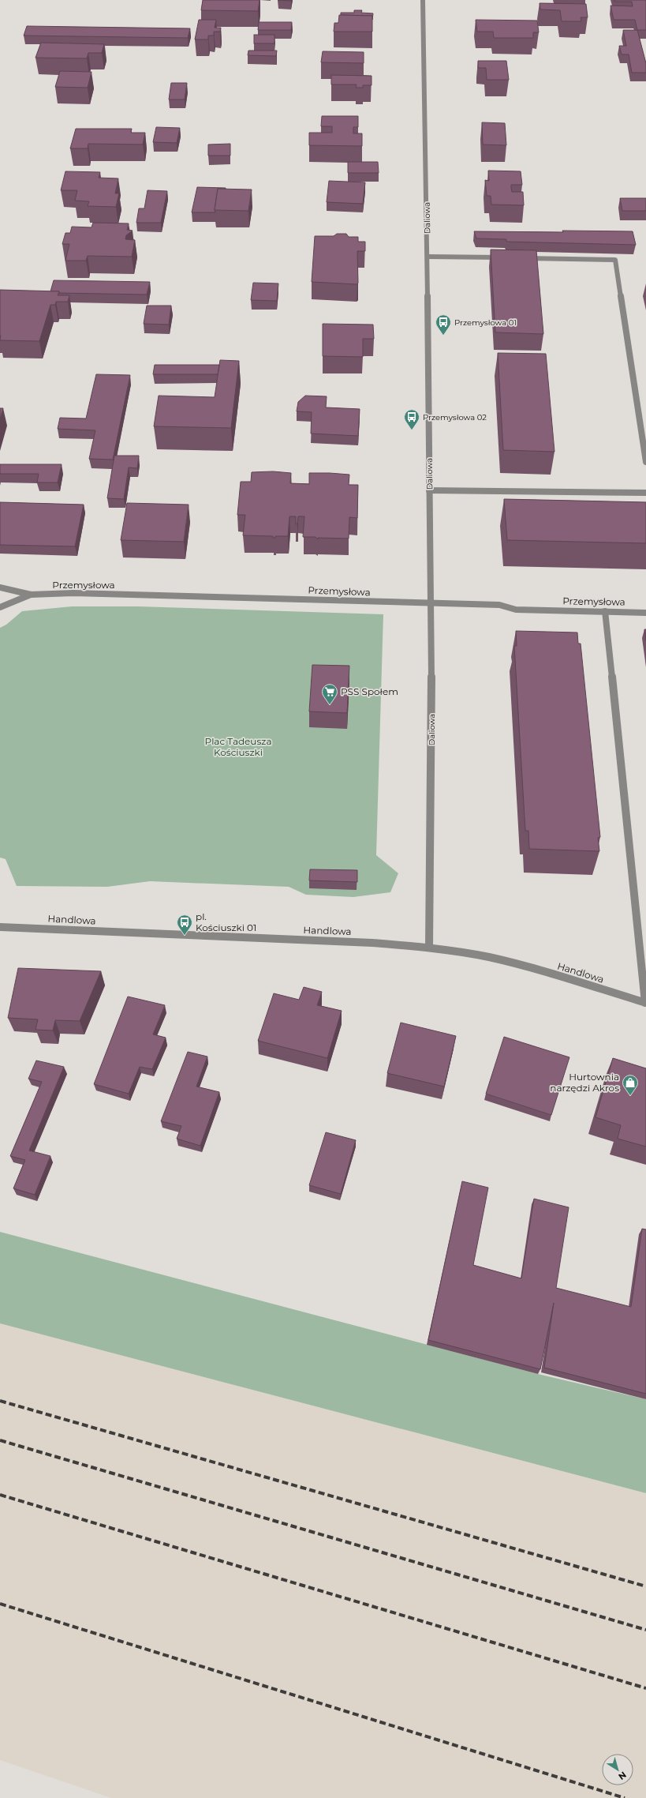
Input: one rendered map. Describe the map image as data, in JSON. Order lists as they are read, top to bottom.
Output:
{
  "streets": {
    "street": ["Daliowa", "Przemysłowa", "Handlowa"]
  },
  "crossings": [
    ["Daliowa", "Przemysłowa"],
    ["Daliowa", "Handlowa"]
  ],
  "parks": ["Plac Tadeusza Kościuszki"],
  "places": {
    "bus stop": ["Przemysłowa 01", "Przemysłowa 02", "pl. Kościuszki 01"],
    "supermarket": ["PSS Społem"],
    "shop": ["Hurtownia narzędzi Akros"]
  },
  "north": "bottom right"
}
